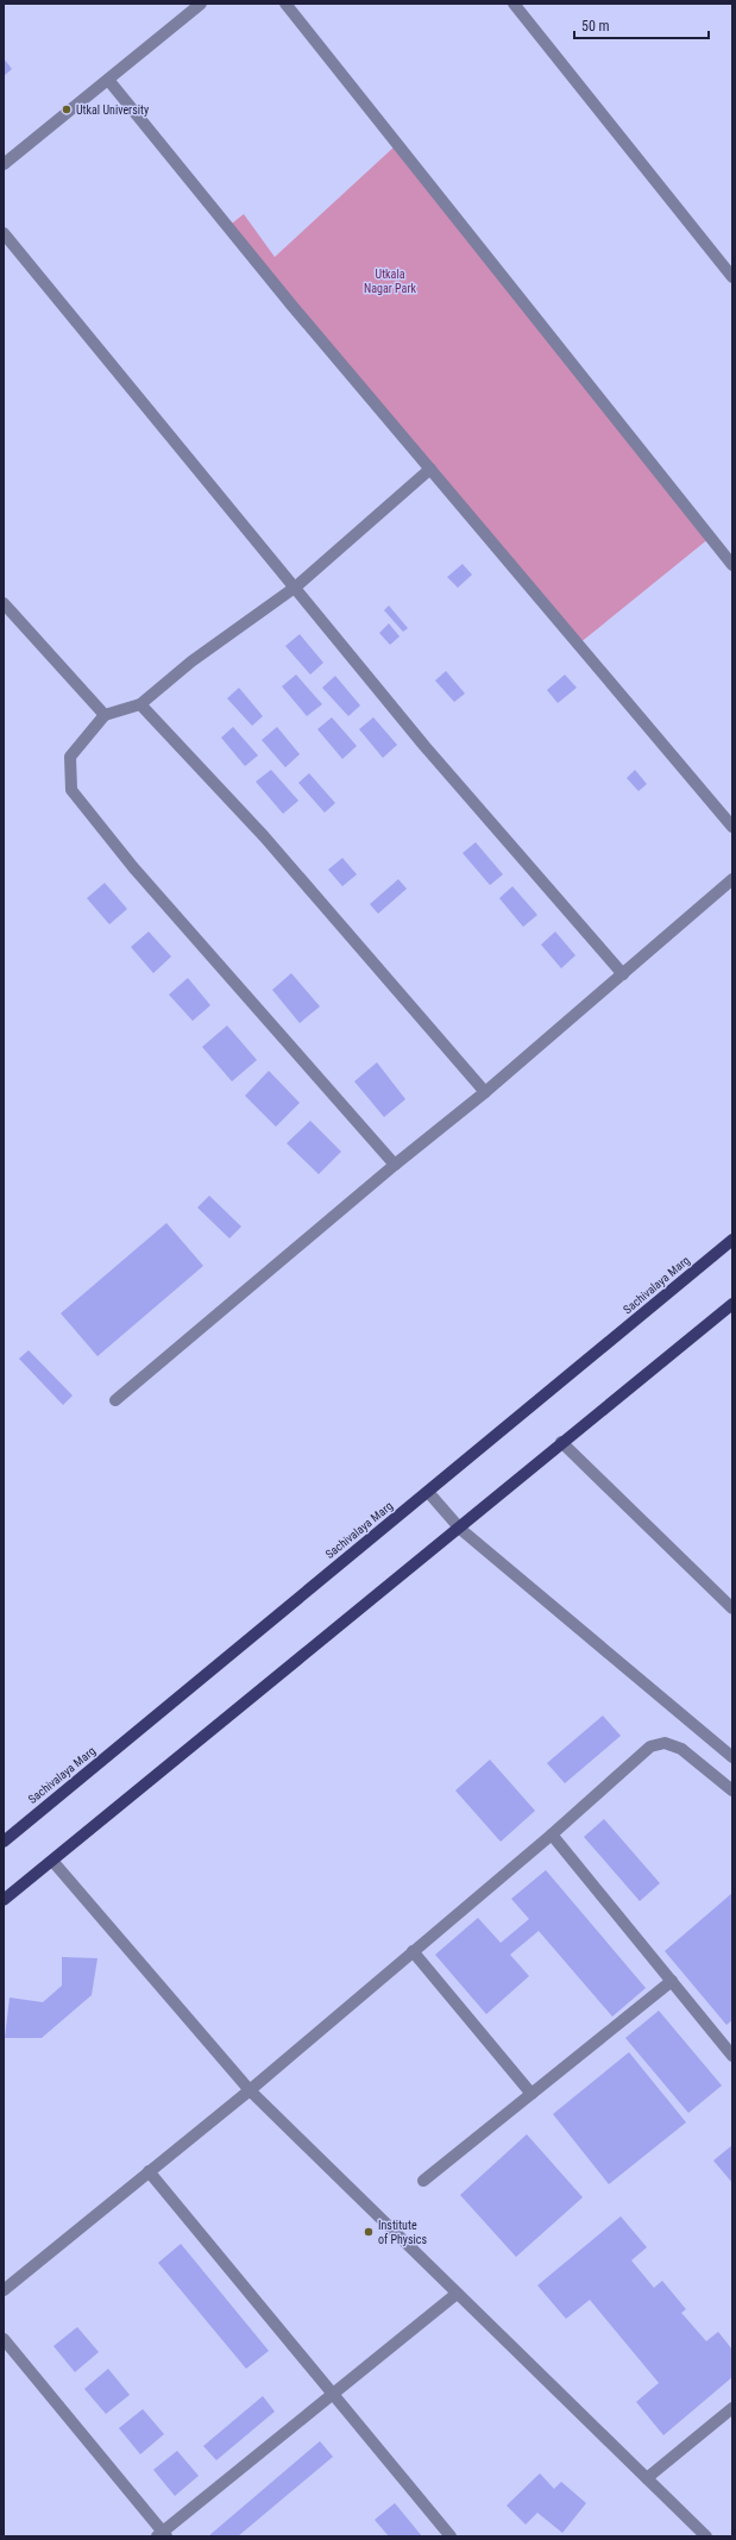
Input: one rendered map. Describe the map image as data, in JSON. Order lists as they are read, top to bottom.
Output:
{
  "streets": {
    "main road": ["Sachivalaya Marg"]
  },
  "parks": ["Utkala Nagar Park"],
  "places": ["Utkal University", "Institute of Physics"],
  "scale_bar": "50 m"
}
